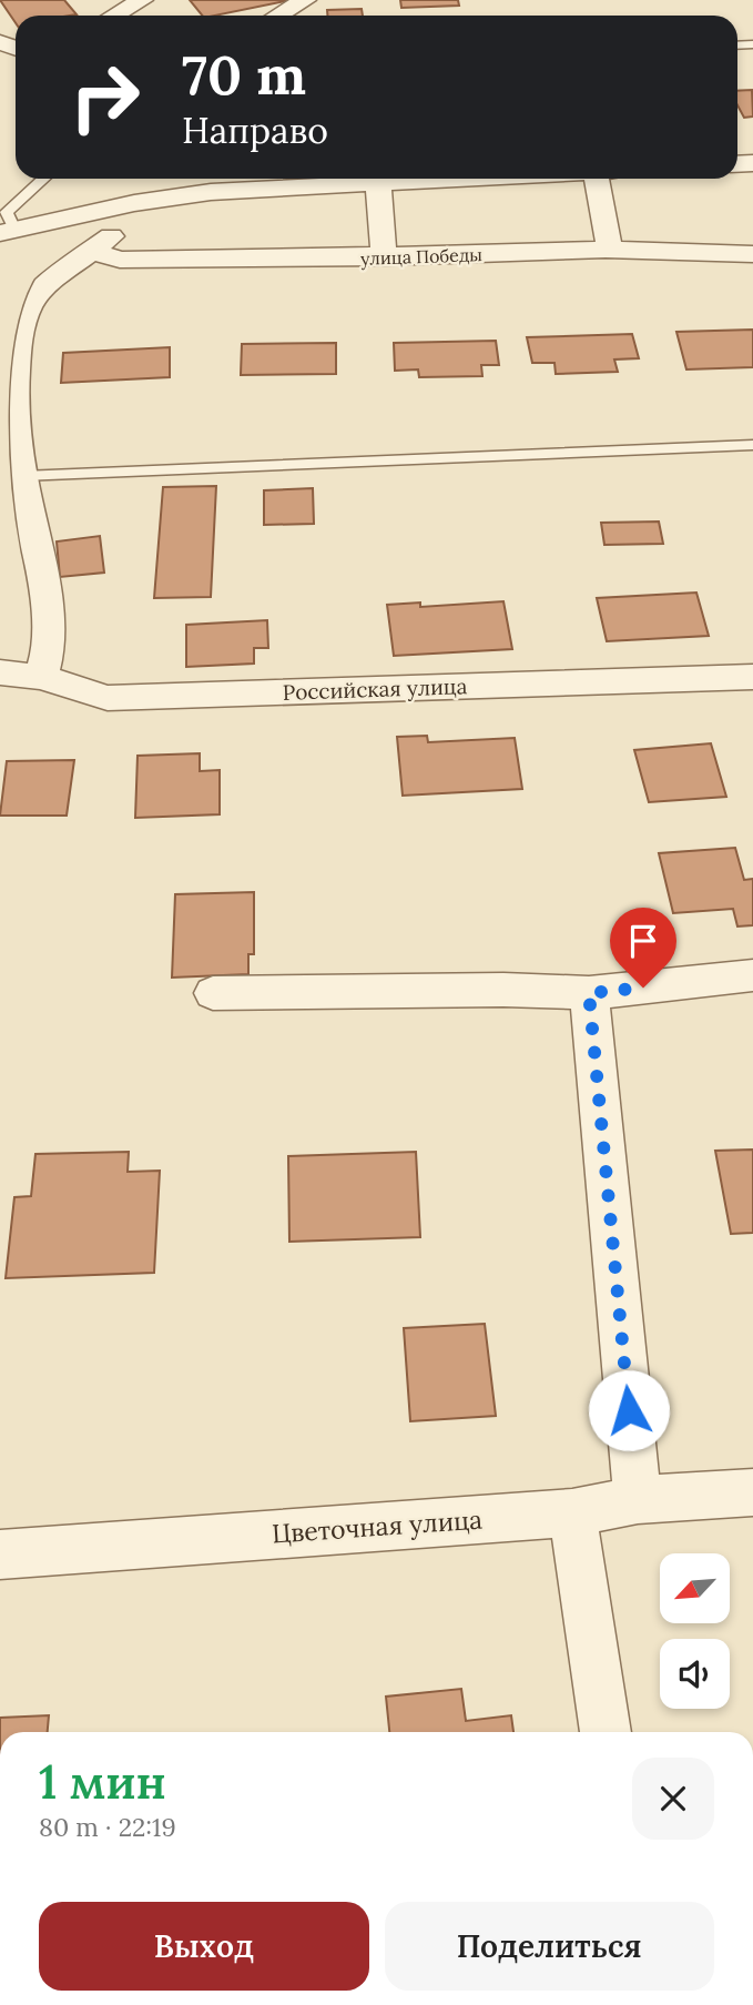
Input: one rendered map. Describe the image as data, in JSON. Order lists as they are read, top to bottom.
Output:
{
  "streets": {
    "street": ["улица Победы", "Российская улица", "Цветочная улица"]
  },
  "north": "bottom left",
  "page": {
    "turn": ["70 m", "Направо"],
    "heading": ["1 мин", "80 m · 22:19"],
    "buttons": ["Выход", "Поделиться"]
  }
}
